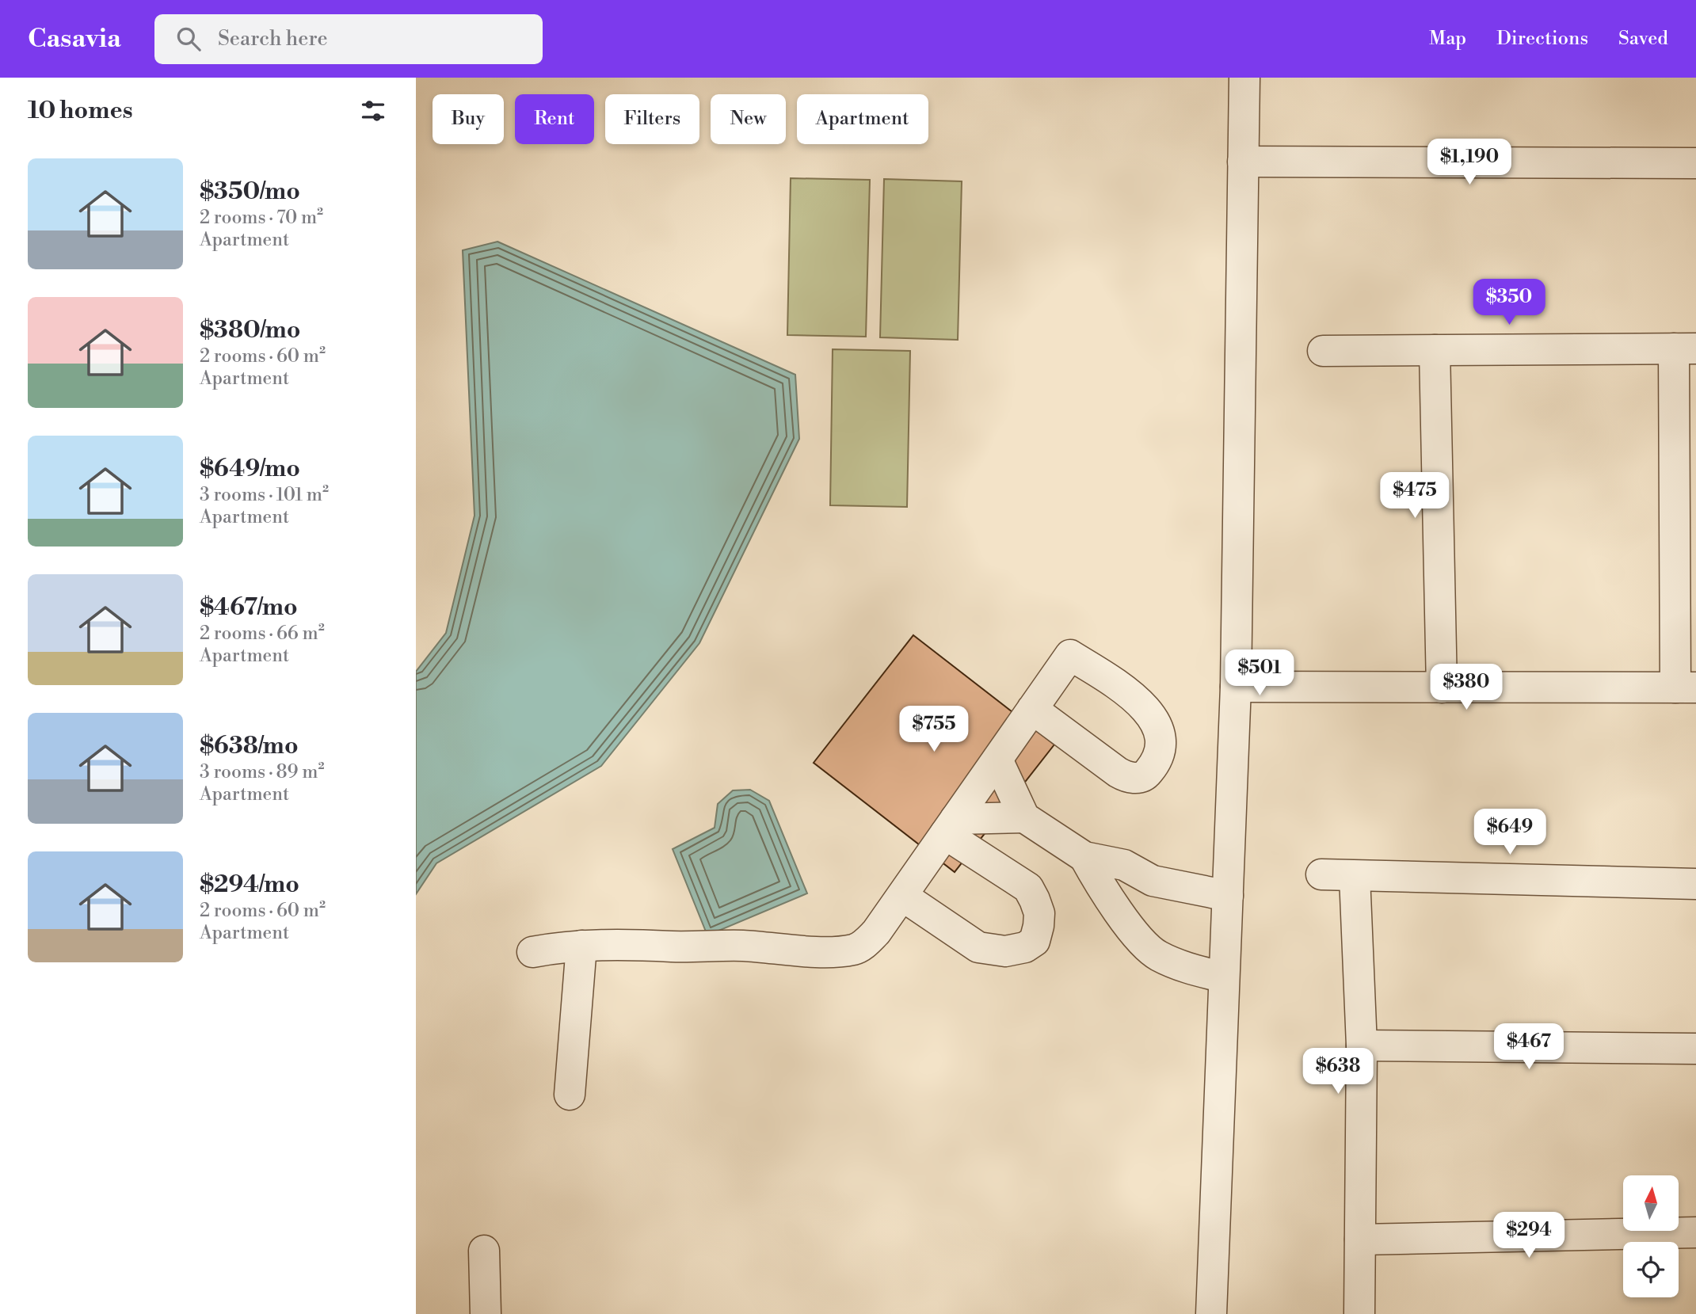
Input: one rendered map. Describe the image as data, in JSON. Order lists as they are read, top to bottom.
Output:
{
  "north": "top",
  "page": {
    "header": "Casavia",
    "search": "Search here",
    "nav": ["Map", "Directions", "Saved"],
    "heading": "10 homes",
    "chip": [
      "Buy",
      "Rent",
      "Filters",
      "New",
      "Apartment"
    ],
    "price": [
      "$1,190",
      "$350",
      "$475",
      "$501",
      "$380",
      "$755",
      "$649",
      "$467",
      "$638",
      "$294"
    ],
    "list": [
      {
        "name": "$350/mo",
        "note": "2 rooms · 70 m² · Apartment"
      },
      {
        "name": "$380/mo",
        "note": "2 rooms · 60 m² · Apartment"
      },
      {
        "name": "$649/mo",
        "note": "3 rooms · 101 m² · Apartment"
      },
      {
        "name": "$467/mo",
        "note": "2 rooms · 66 m² · Apartment"
      },
      {
        "name": "$638/mo",
        "note": "3 rooms · 89 m² · Apartment"
      },
      {
        "name": "$294/mo",
        "note": "2 rooms · 60 m² · Apartment"
      }
    ]
  }
}
